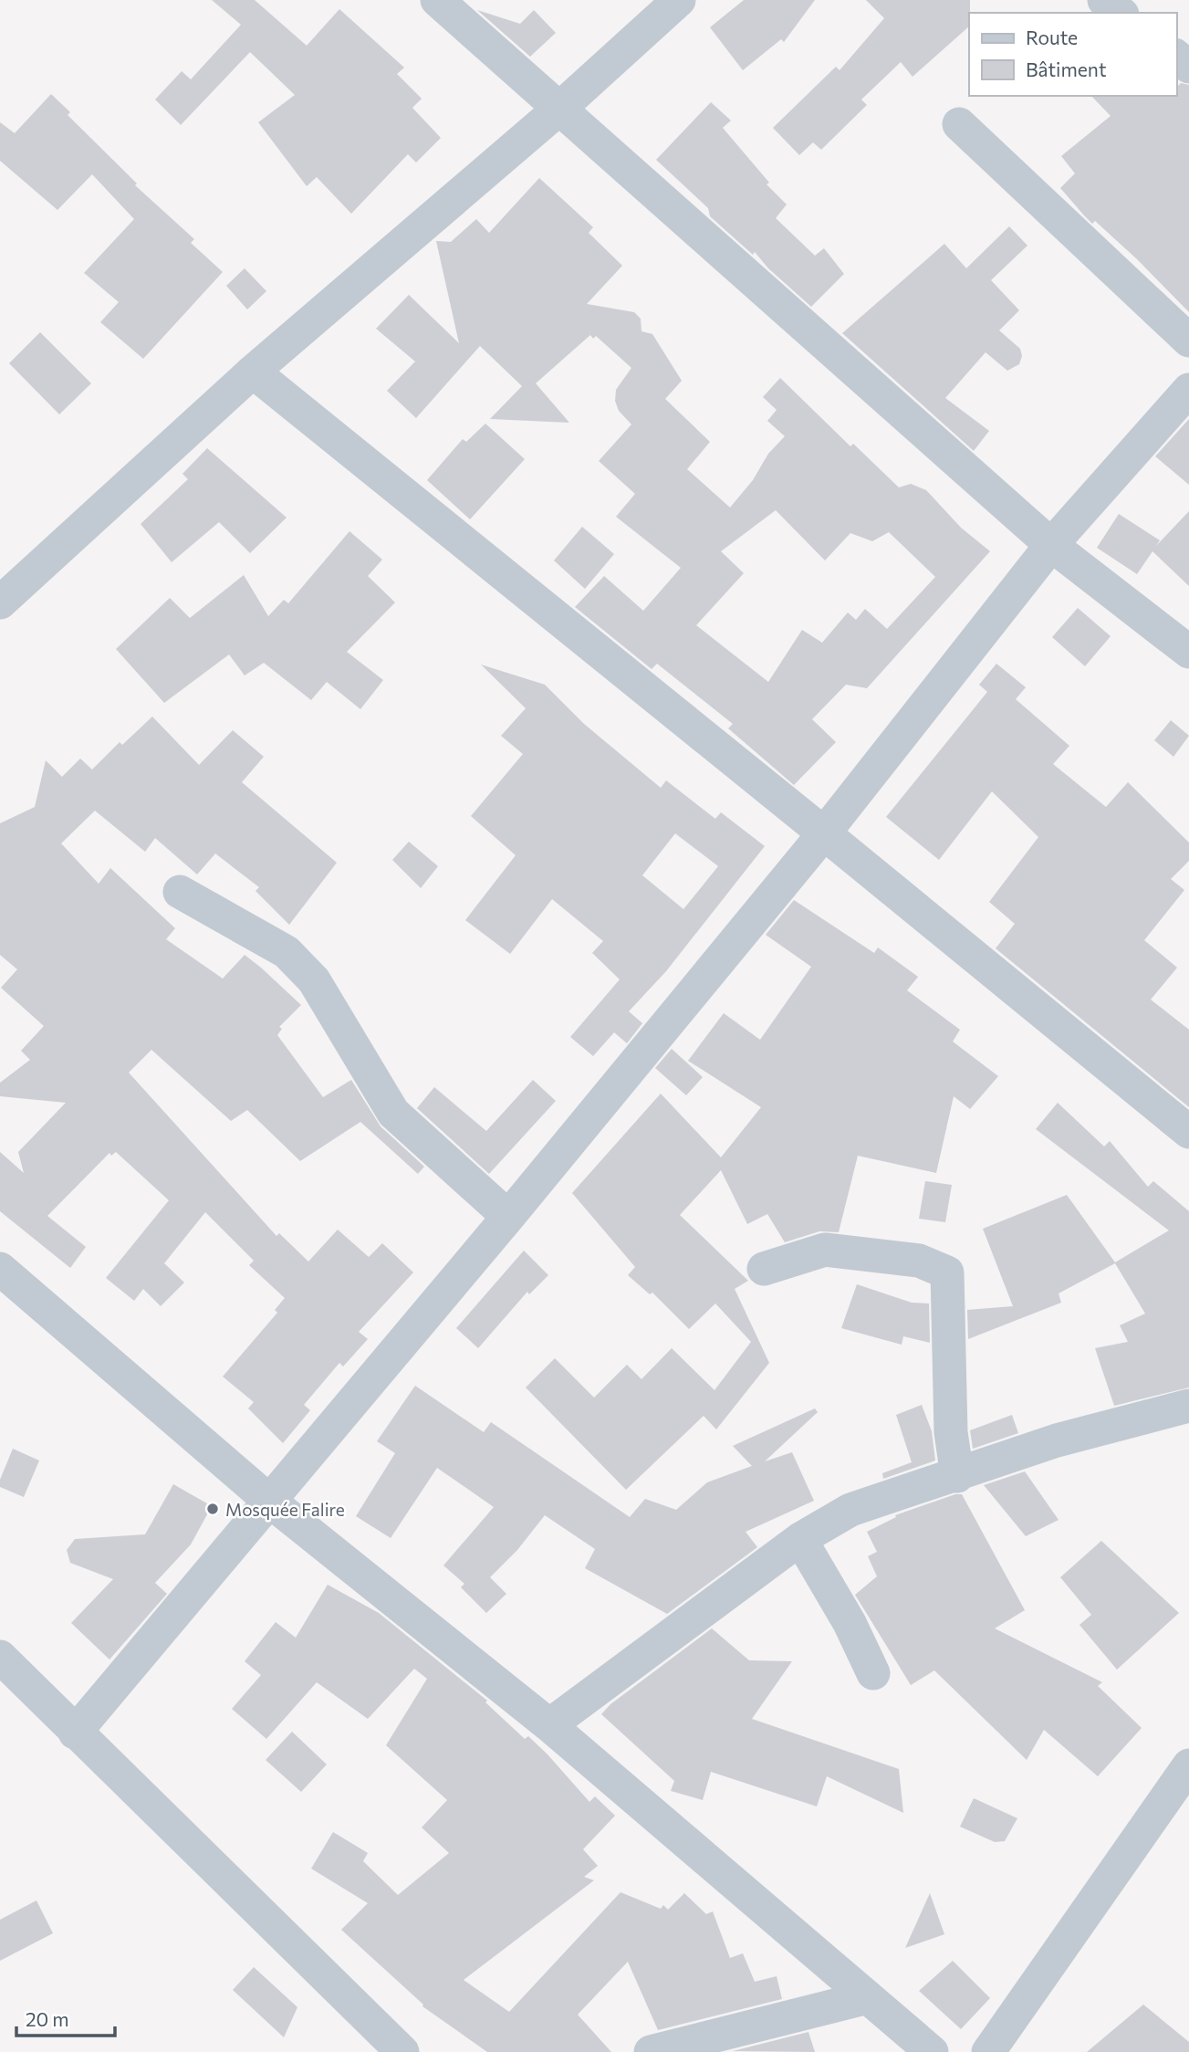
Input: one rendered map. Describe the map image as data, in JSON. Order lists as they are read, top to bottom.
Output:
{
  "places": ["Mosquée Falire"],
  "legend": ["Route", "Bâtiment"],
  "scale_bar": "20 m"
}
